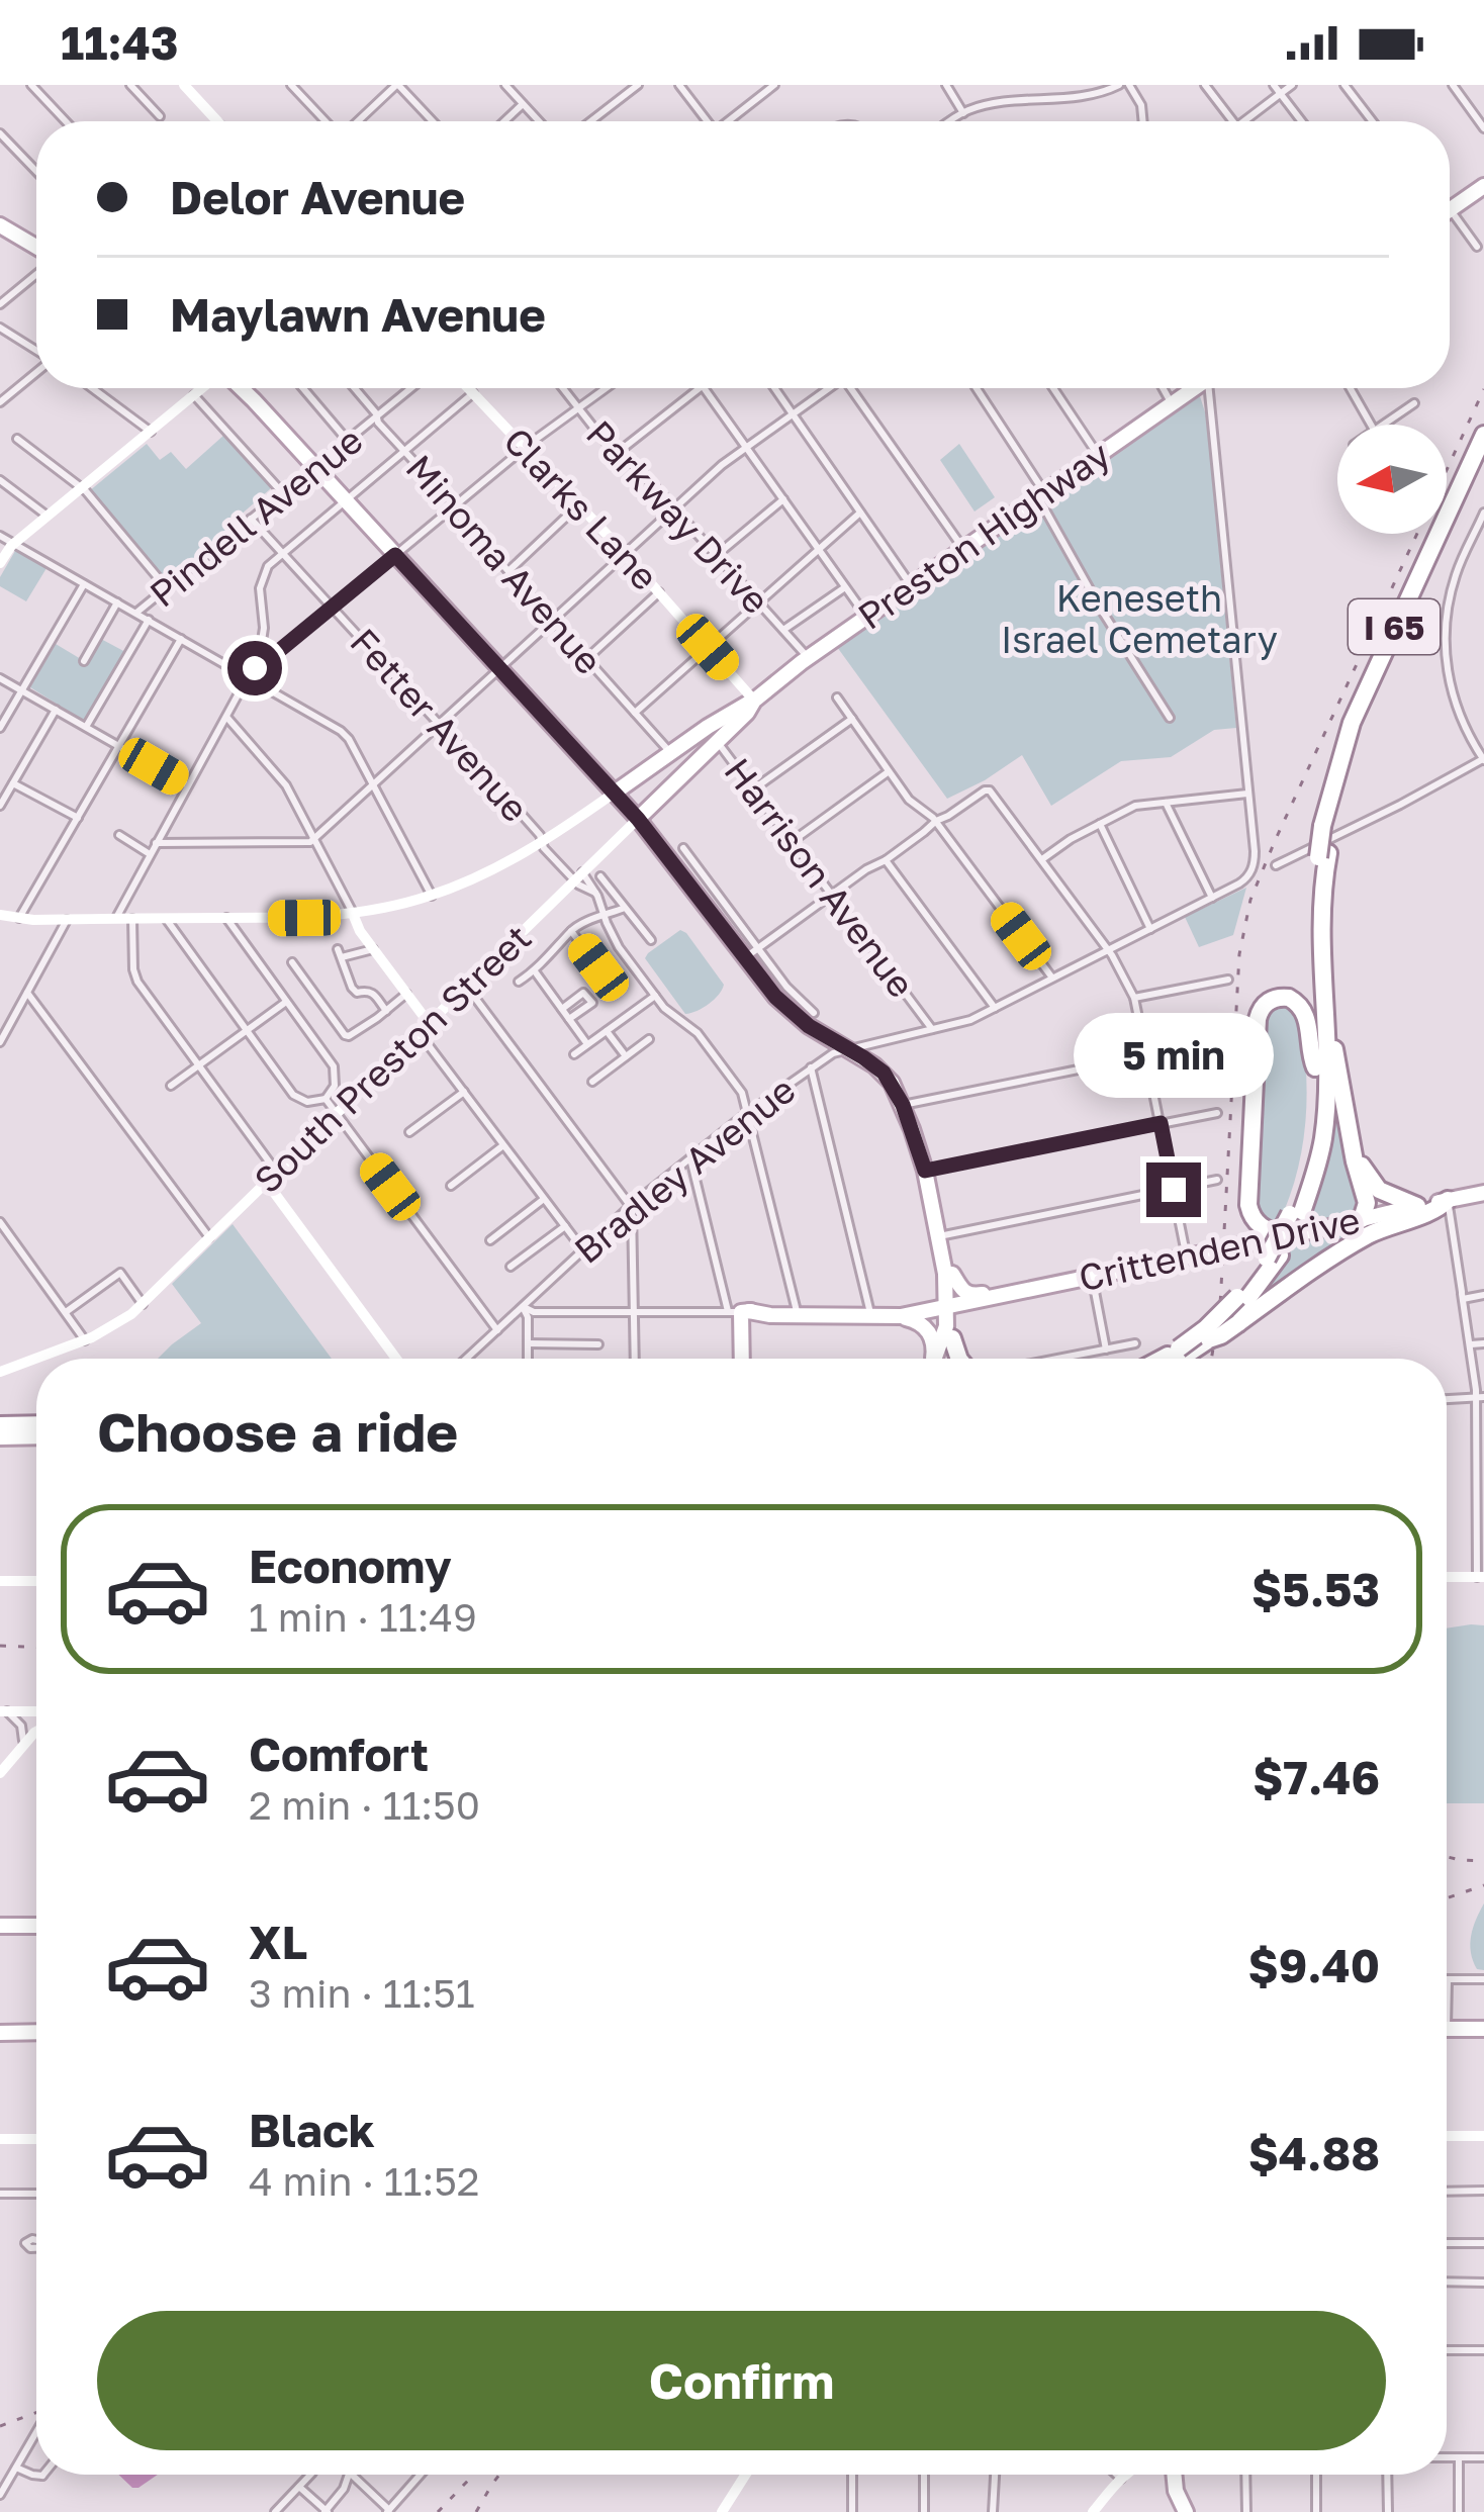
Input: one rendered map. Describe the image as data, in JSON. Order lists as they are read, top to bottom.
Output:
{
  "streets": {
    "highway": ["I 65"],
    "main road": [
      "Clarks Lane",
      "Preston Highway",
      "South Preston Street",
      "Crittenden Drive"
    ],
    "street": [
      "Pindell Avenue",
      "Parkway Drive",
      "Minoma Avenue",
      "Fetter Avenue",
      "Harrison Avenue",
      "Bradley Avenue"
    ]
  },
  "crossings": [
    ["Clarks Lane", "Preston Highway"],
    ["Pindell Avenue", "Minoma Avenue"],
    ["Pindell Avenue", "Fetter Avenue"],
    ["Parkway Drive", "Preston Highway"],
    ["Preston Highway", "Harrison Avenue"],
    ["Preston Highway", "South Preston Street"],
    ["Fetter Avenue", "South Preston Street"],
    ["Harrison Avenue", "South Preston Street"],
    ["Harrison Avenue", "Bradley Avenue"],
    ["Bradley Avenue", "Crittenden Drive"]
  ],
  "parks": ["Keneseth Israel Cemetary"],
  "north": "left",
  "page": {
    "status": "11:43",
    "banner": ["Delor Avenue", "Maylawn Avenue"],
    "bubble": "5 min",
    "heading": "Choose a ride",
    "list": [
      {
        "name": "Economy",
        "note": "1 min · 11:49",
        "value": "$5.53"
      },
      {
        "name": "Comfort",
        "note": "2 min · 11:50",
        "value": "$7.46"
      },
      {
        "name": "XL",
        "note": "3 min · 11:51",
        "value": "$9.40"
      },
      {
        "name": "Black",
        "note": "4 min · 11:52",
        "value": "$4.88"
      }
    ],
    "buttons": "Confirm"
  }
}
